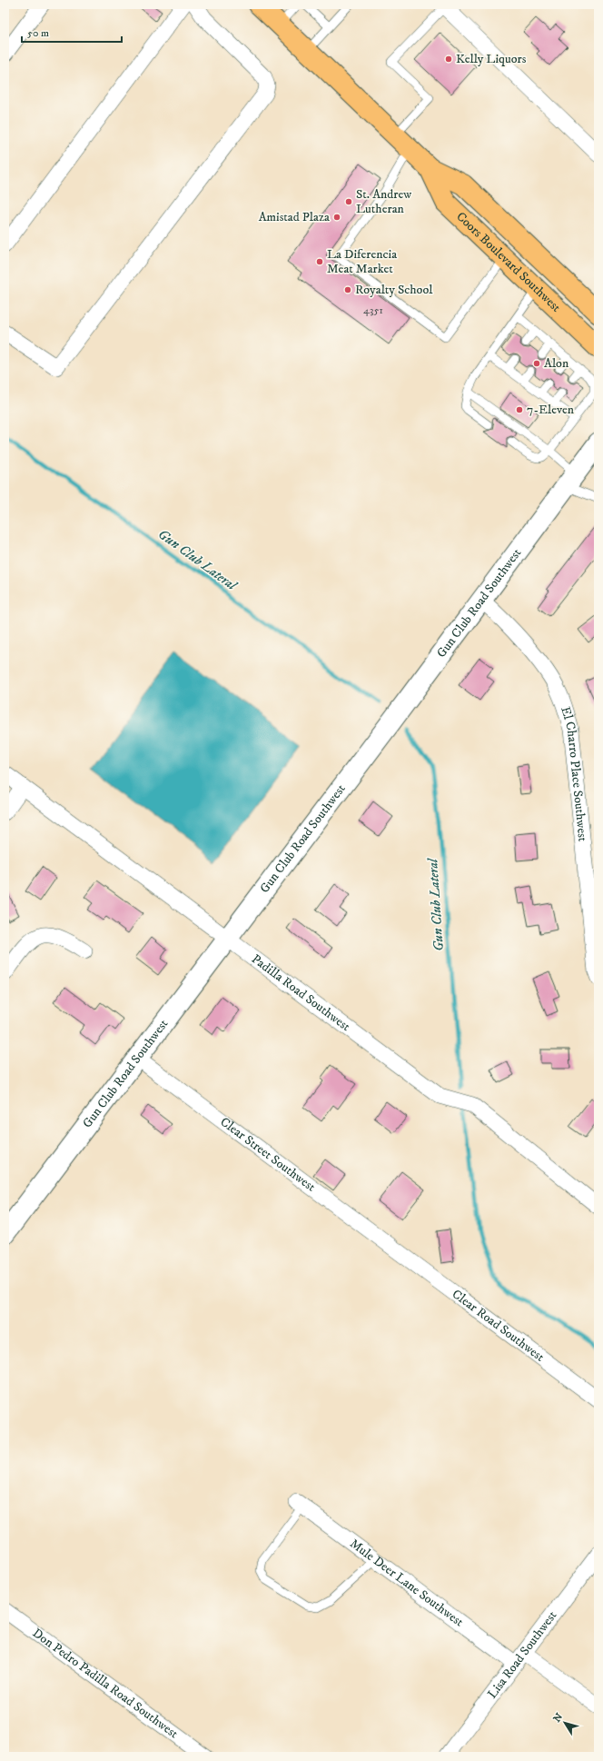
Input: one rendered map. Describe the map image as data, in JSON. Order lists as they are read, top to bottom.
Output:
{
  "streets": {
    "main road": ["Coors Boulevard Southwest"],
    "street": [
      "Gun Club Road Southwest",
      "El Charro Place Southwest",
      "Padilla Road Southwest",
      "Clear Street Southwest",
      "Clear Road Southwest",
      "Mule Deer Lane Southwest",
      "Lisa Road Southwest",
      "Don Pedro Padilla Road Southwest"
    ]
  },
  "crossings": [
    ["Gun Club Road Southwest", "El Charro Place Southwest"],
    ["Gun Club Road Southwest", "Padilla Road Southwest"],
    ["Gun Club Road Southwest", "Clear Street Southwest"],
    ["Clear Street Southwest", "Clear Road Southwest"],
    ["Mule Deer Lane Southwest", "Lisa Road Southwest"]
  ],
  "water": ["Gun Club Lateral"],
  "places": [
    "Kelly Liquors",
    "St. Andrew Lutheran",
    "Amistad Plaza",
    "La Diferencia Meat Market",
    "Royalty School",
    "Alon",
    "7-Eleven"
  ],
  "house_numbers": ["4351"],
  "scale_bar": "50 m",
  "north": "top left"
}
